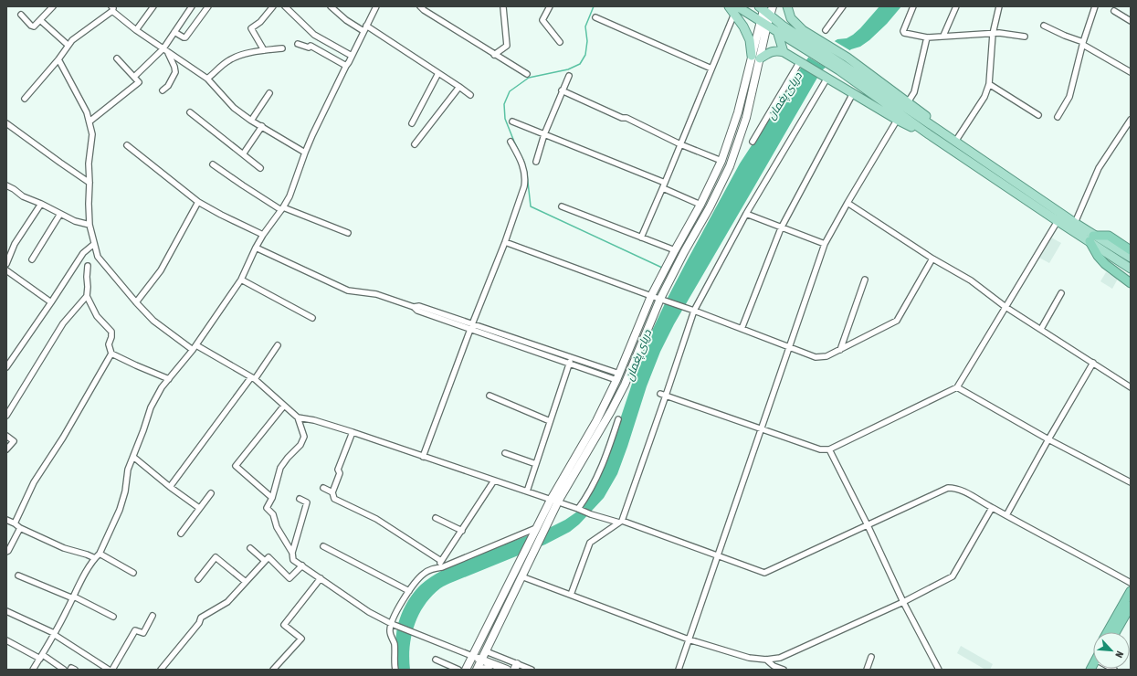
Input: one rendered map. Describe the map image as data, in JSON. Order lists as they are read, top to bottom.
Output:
{
  "water": ["دریای پغمان"],
  "north": "bottom right"
}
